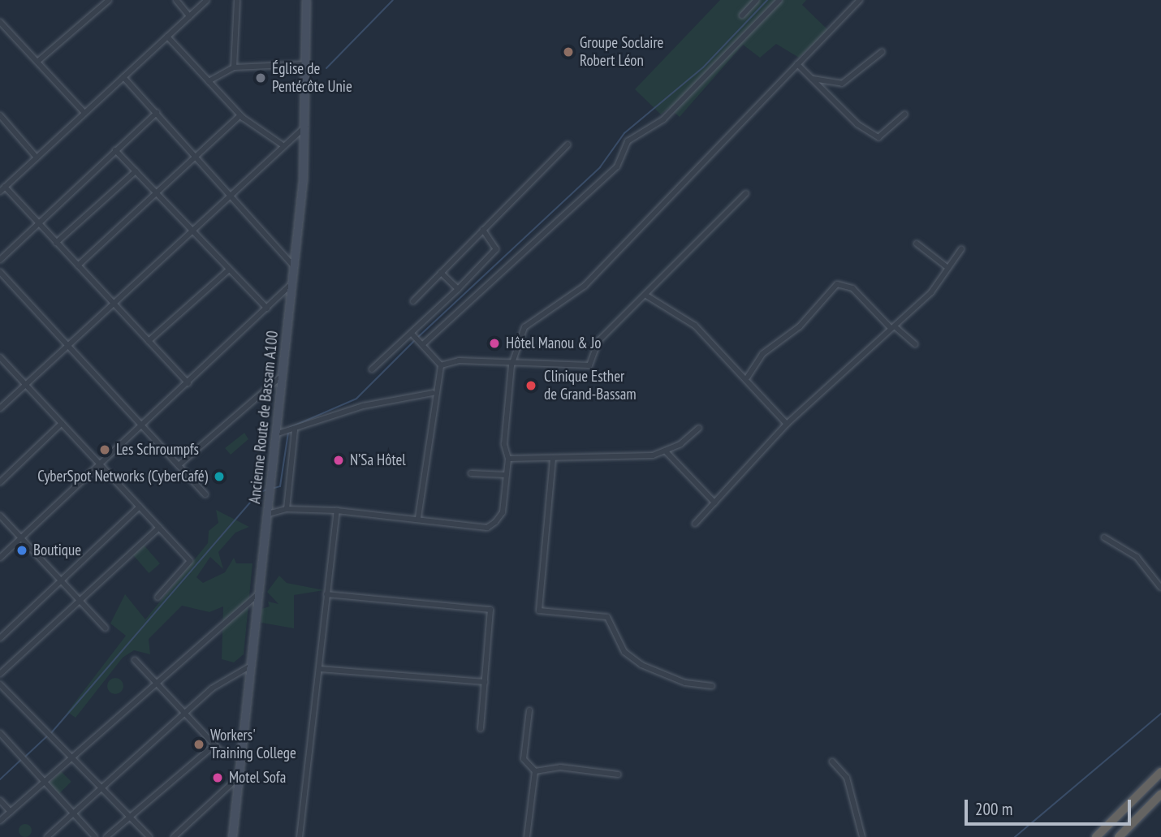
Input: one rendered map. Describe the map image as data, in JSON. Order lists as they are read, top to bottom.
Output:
{
  "streets": {
    "main road": ["Ancienne Route de Bassam A100"]
  },
  "places": [
    "Groupe Soclaire Robert Léon",
    "Église de Pentécôte Unie",
    "Hôtel Manou & Jo",
    "Clinique Esther de Grand-Bassam",
    "Les Schroumpfs",
    "N’Sa Hôtel",
    "CyberSpot Networks (CyberCafé)",
    "Boutique",
    "Workers' Training College",
    "Motel Sofa"
  ],
  "scale_bar": "200 m"
}
